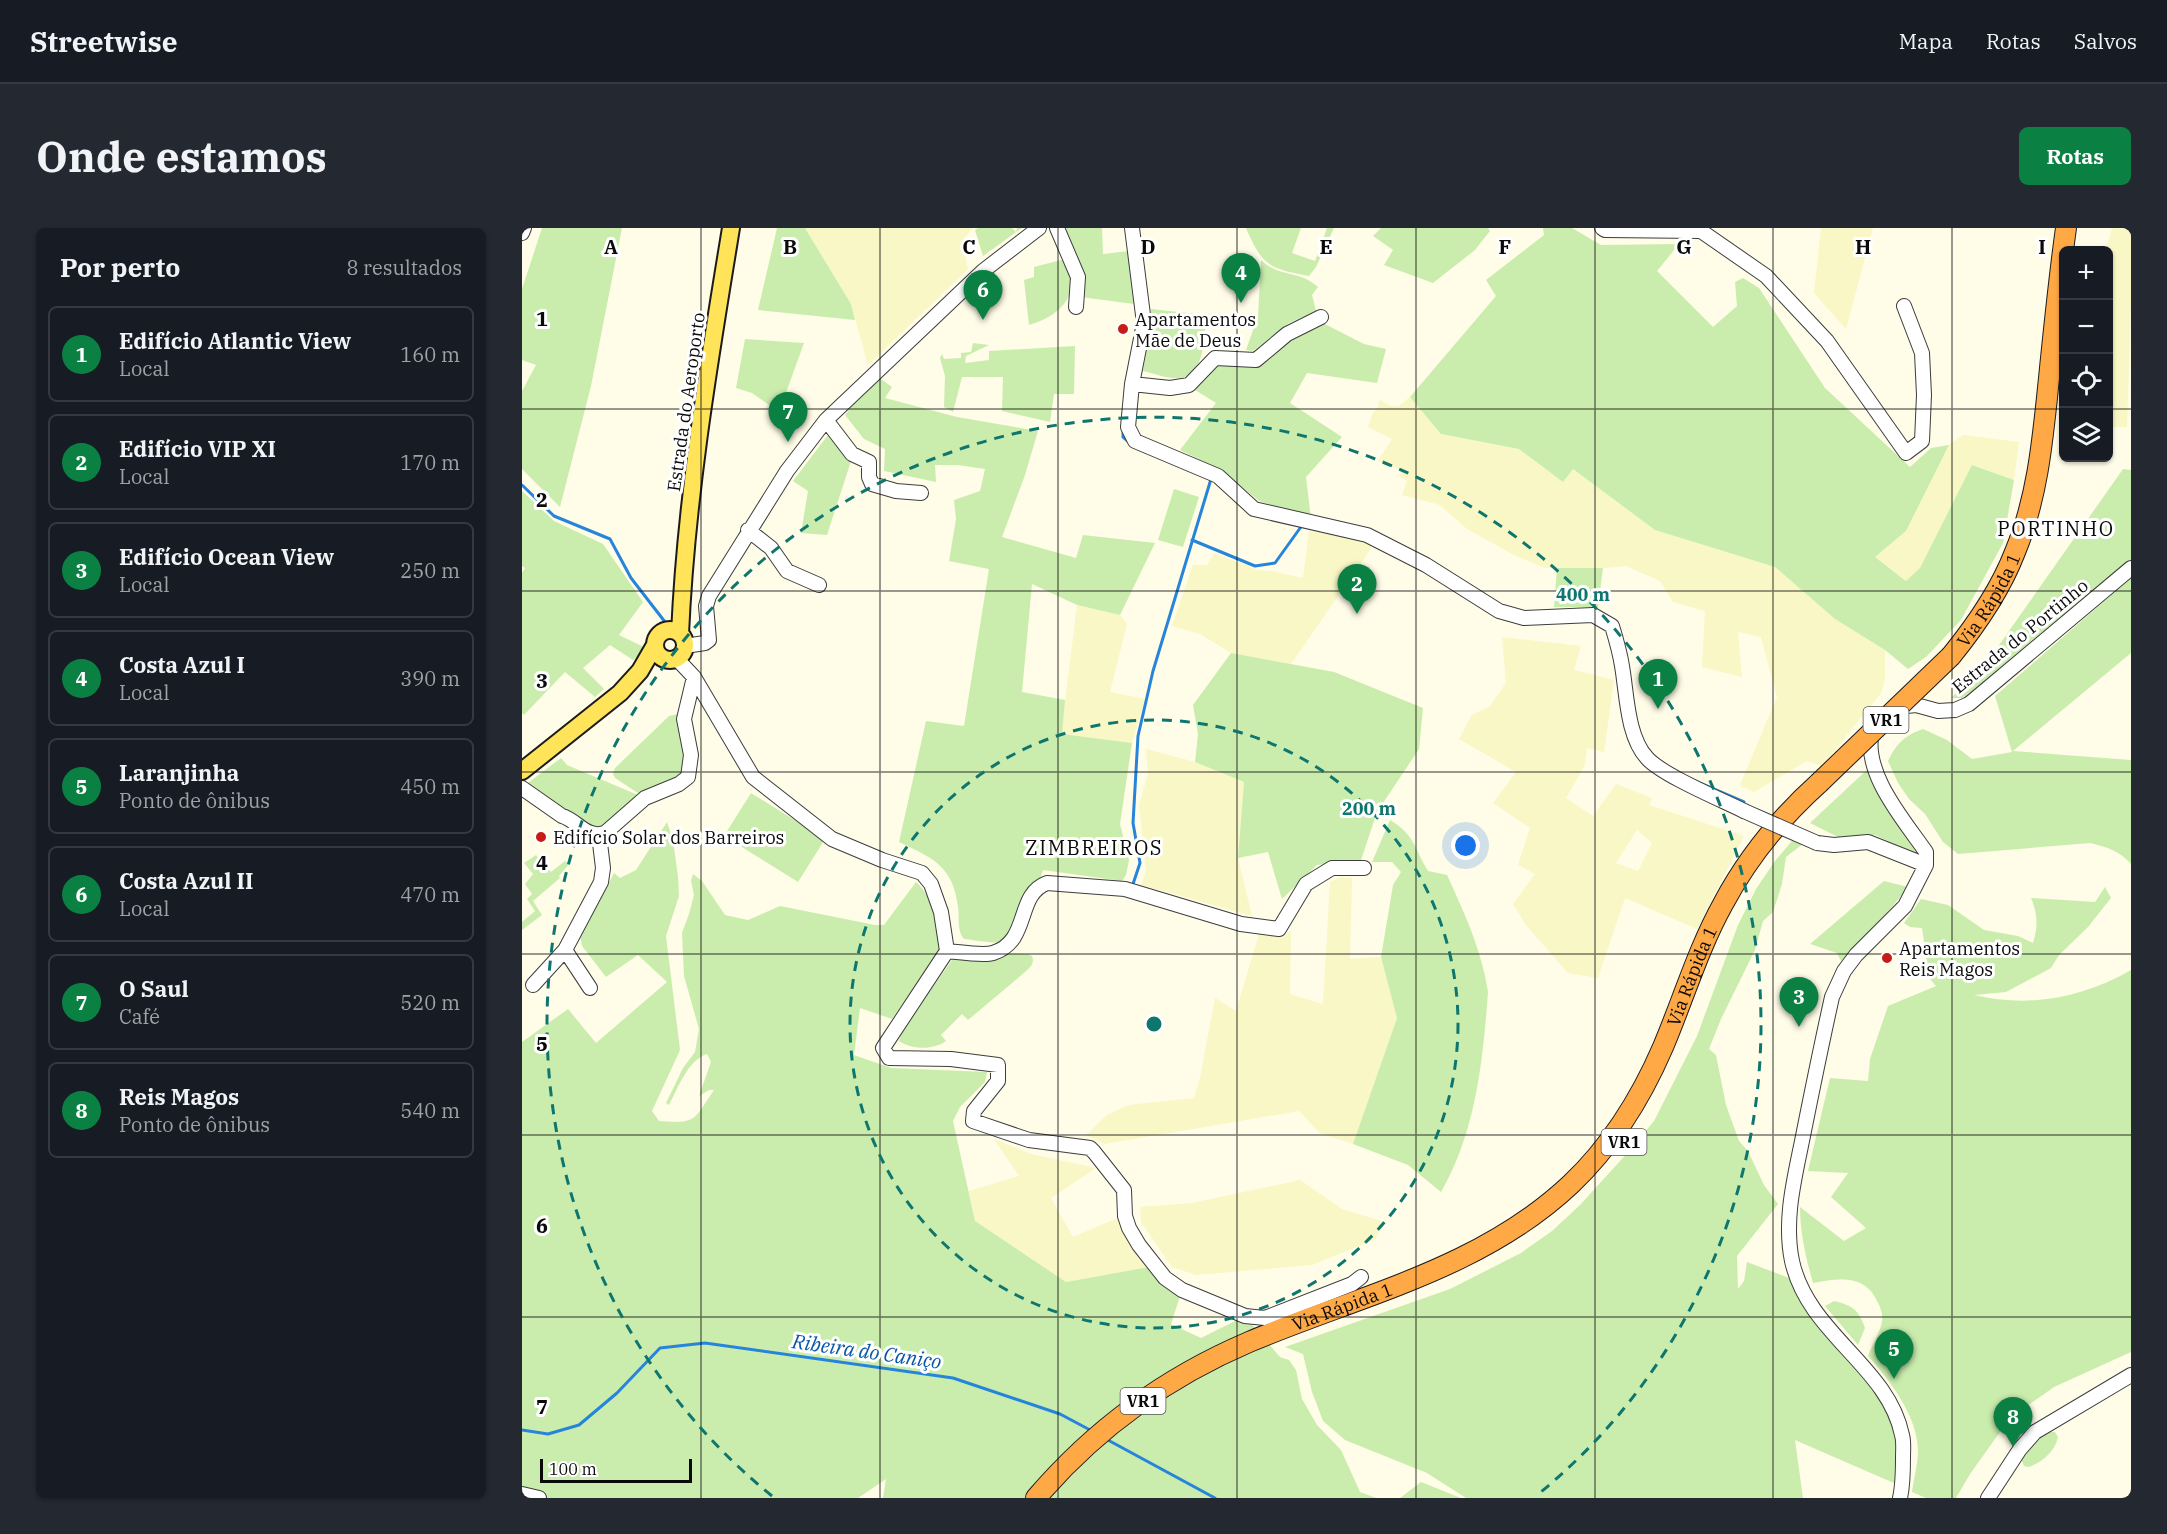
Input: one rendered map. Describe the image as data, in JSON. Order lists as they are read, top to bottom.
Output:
{
  "streets": {
    "highway": ["Via Rápida 1", "VR1"],
    "main road": ["Estrada do Aeroporto"],
    "street": ["Estrada do Portinho"]
  },
  "districts": ["PORTINHO", "ZIMBREIROS"],
  "water": ["Ribeira do Caniço"],
  "places": ["Apartamentos Mãe de Deus", "Edifício Solar dos Barreiros", "Apartamentos Reis Magos"],
  "scale_bar": "100 m",
  "page": {
    "header": "Streetwise",
    "nav": ["Mapa", "Rotas", "Salvos"],
    "buttons": "Rotas",
    "title": "Onde estamos",
    "heading": ["Por perto", "8 resultados"],
    "map_buttons": ["+", "−"],
    "pins": [
      "4",
      "6",
      "7",
      "2",
      "1",
      "3",
      "5",
      "8"
    ],
    "list": [
      {
        "mark": "1",
        "name": "Edifício Atlantic View",
        "note": "Local",
        "value": "160 m"
      },
      {
        "mark": "2",
        "name": "Edifício VIP XI",
        "note": "Local",
        "value": "170 m"
      },
      {
        "mark": "3",
        "name": "Edifício Ocean View",
        "note": "Local",
        "value": "250 m"
      },
      {
        "mark": "4",
        "name": "Costa Azul I",
        "note": "Local",
        "value": "390 m"
      },
      {
        "mark": "5",
        "name": "Laranjinha",
        "note": "Ponto de ônibus",
        "value": "450 m"
      },
      {
        "mark": "6",
        "name": "Costa Azul II",
        "note": "Local",
        "value": "470 m"
      },
      {
        "mark": "7",
        "name": "O Saul",
        "note": "Café",
        "value": "520 m"
      },
      {
        "mark": "8",
        "name": "Reis Magos",
        "note": "Ponto de ônibus",
        "value": "540 m"
      }
    ],
    "scale": "100 m"
  },
  "grid": {
    "columns": [
      "A",
      "B",
      "C",
      "D",
      "E",
      "F",
      "G",
      "H",
      "I"
    ],
    "rows": [
      "1",
      "2",
      "3",
      "4",
      "5",
      "6",
      "7"
    ]
  },
  "rings": ["400 m", "200 m"]
}
